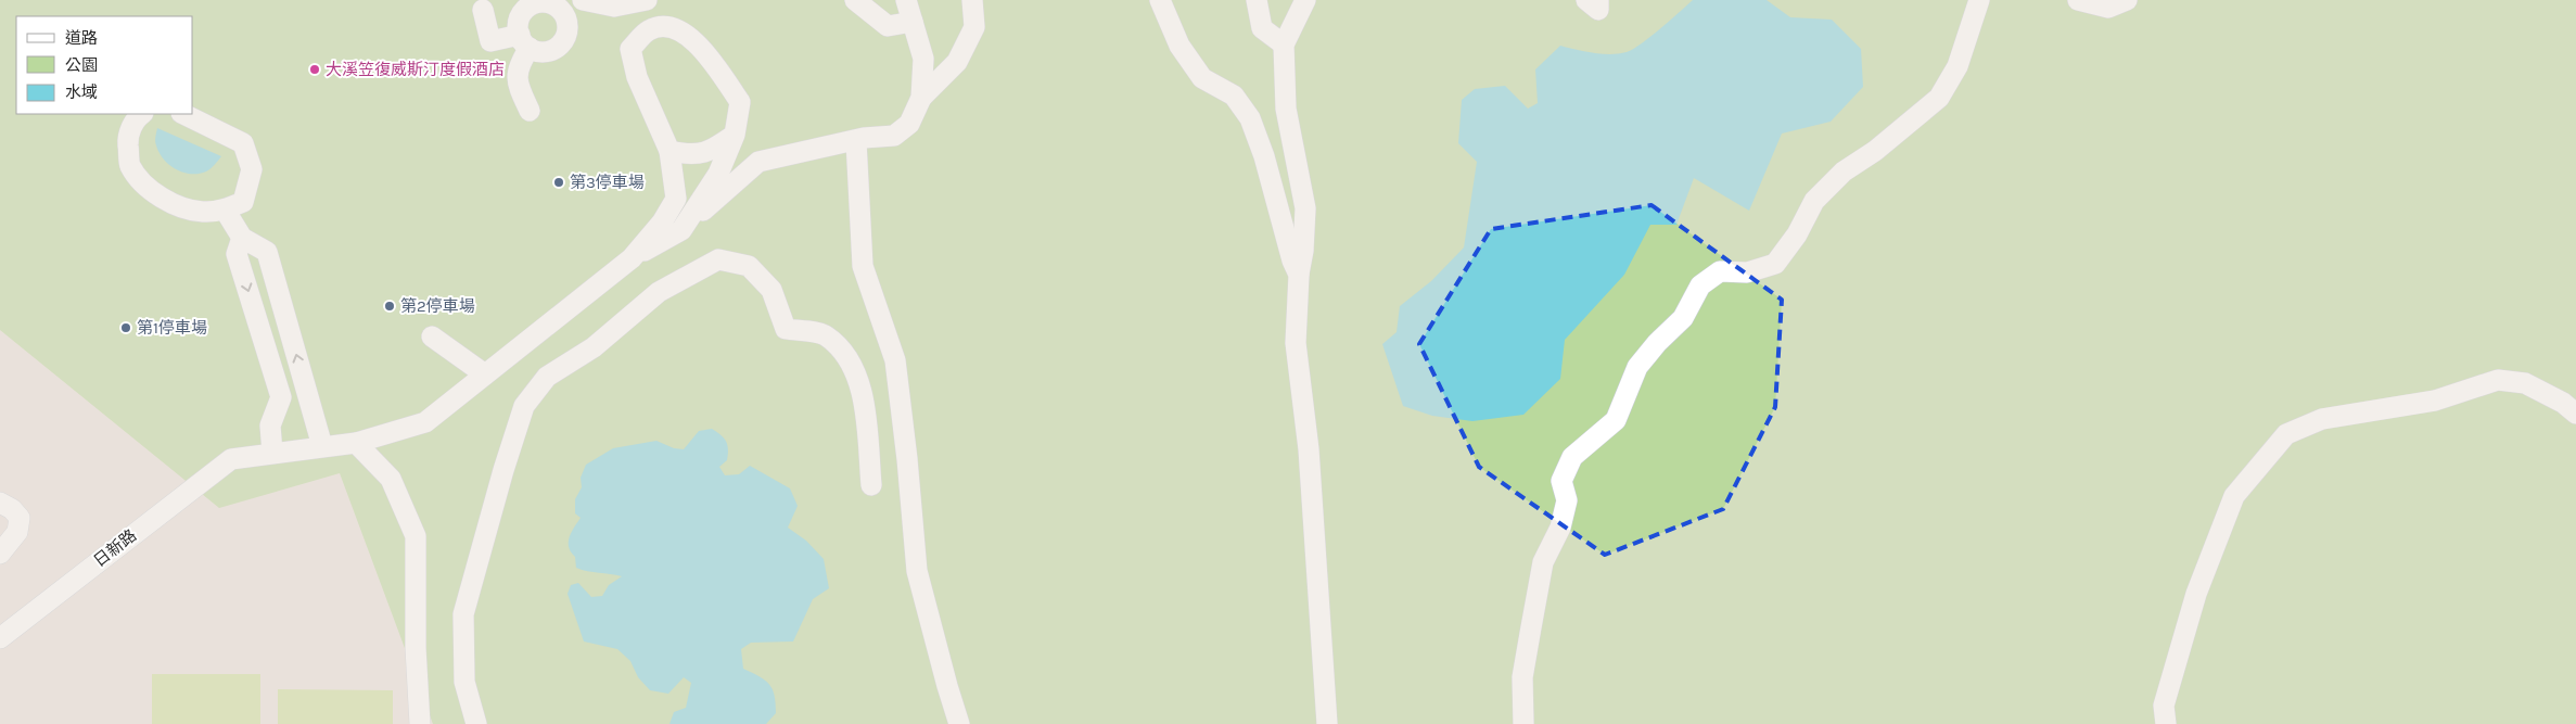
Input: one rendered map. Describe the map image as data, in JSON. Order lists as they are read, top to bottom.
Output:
{
  "streets": {
    "street": ["日新路"]
  },
  "places": [
    "大溪笠復威斯汀度假酒店",
    "第3停車場",
    "第2停車場",
    "第1停車場"
  ],
  "legend": ["道路", "公園", "水域"]
}
